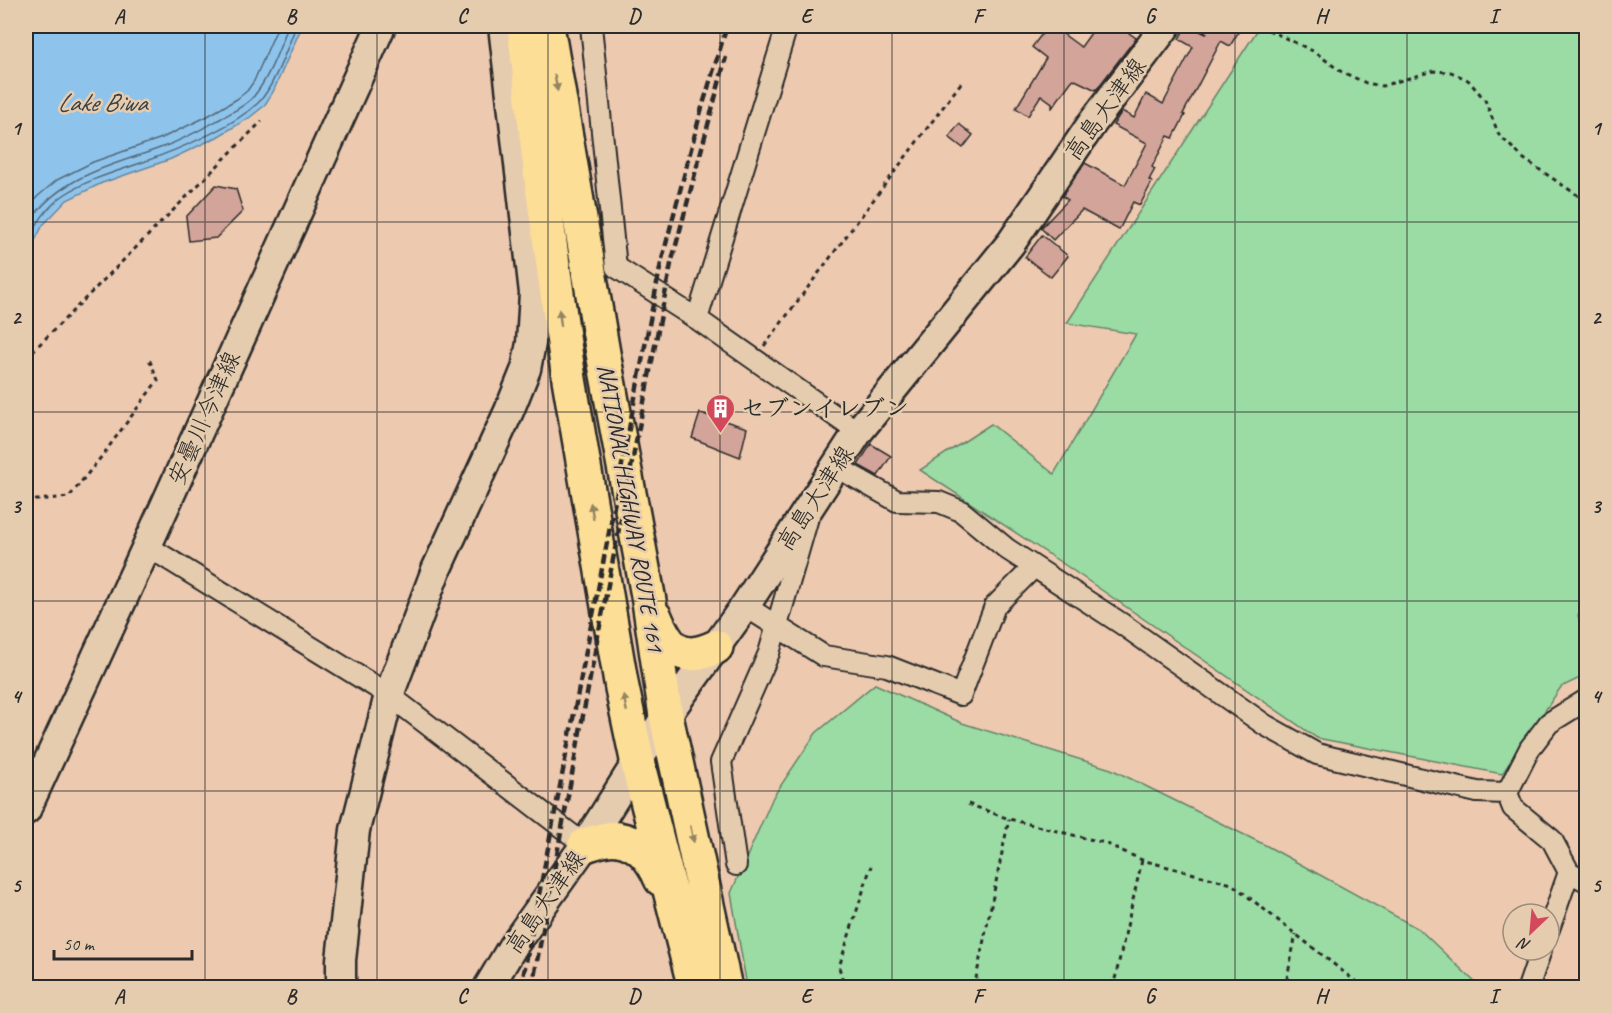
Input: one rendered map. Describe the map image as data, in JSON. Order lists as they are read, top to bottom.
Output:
{
  "streets": {
    "highway": ["NATIONAL HIGHWAY ROUTE 161"],
    "main road": ["高島大津線", "安曇川今津線"]
  },
  "crossings": [
    ["高島大津線", "NATIONAL HIGHWAY ROUTE 161"]
  ],
  "water": ["Lake Biwa"],
  "places": {
    "building": ["セブンイレブン"]
  },
  "scale_bar": "50 m",
  "north": "bottom left",
  "grid": {
    "columns": [
      "A",
      "B",
      "C",
      "D",
      "E",
      "F",
      "G",
      "H",
      "I"
    ],
    "rows": [
      "1",
      "2",
      "3",
      "4",
      "5"
    ]
  }
}
